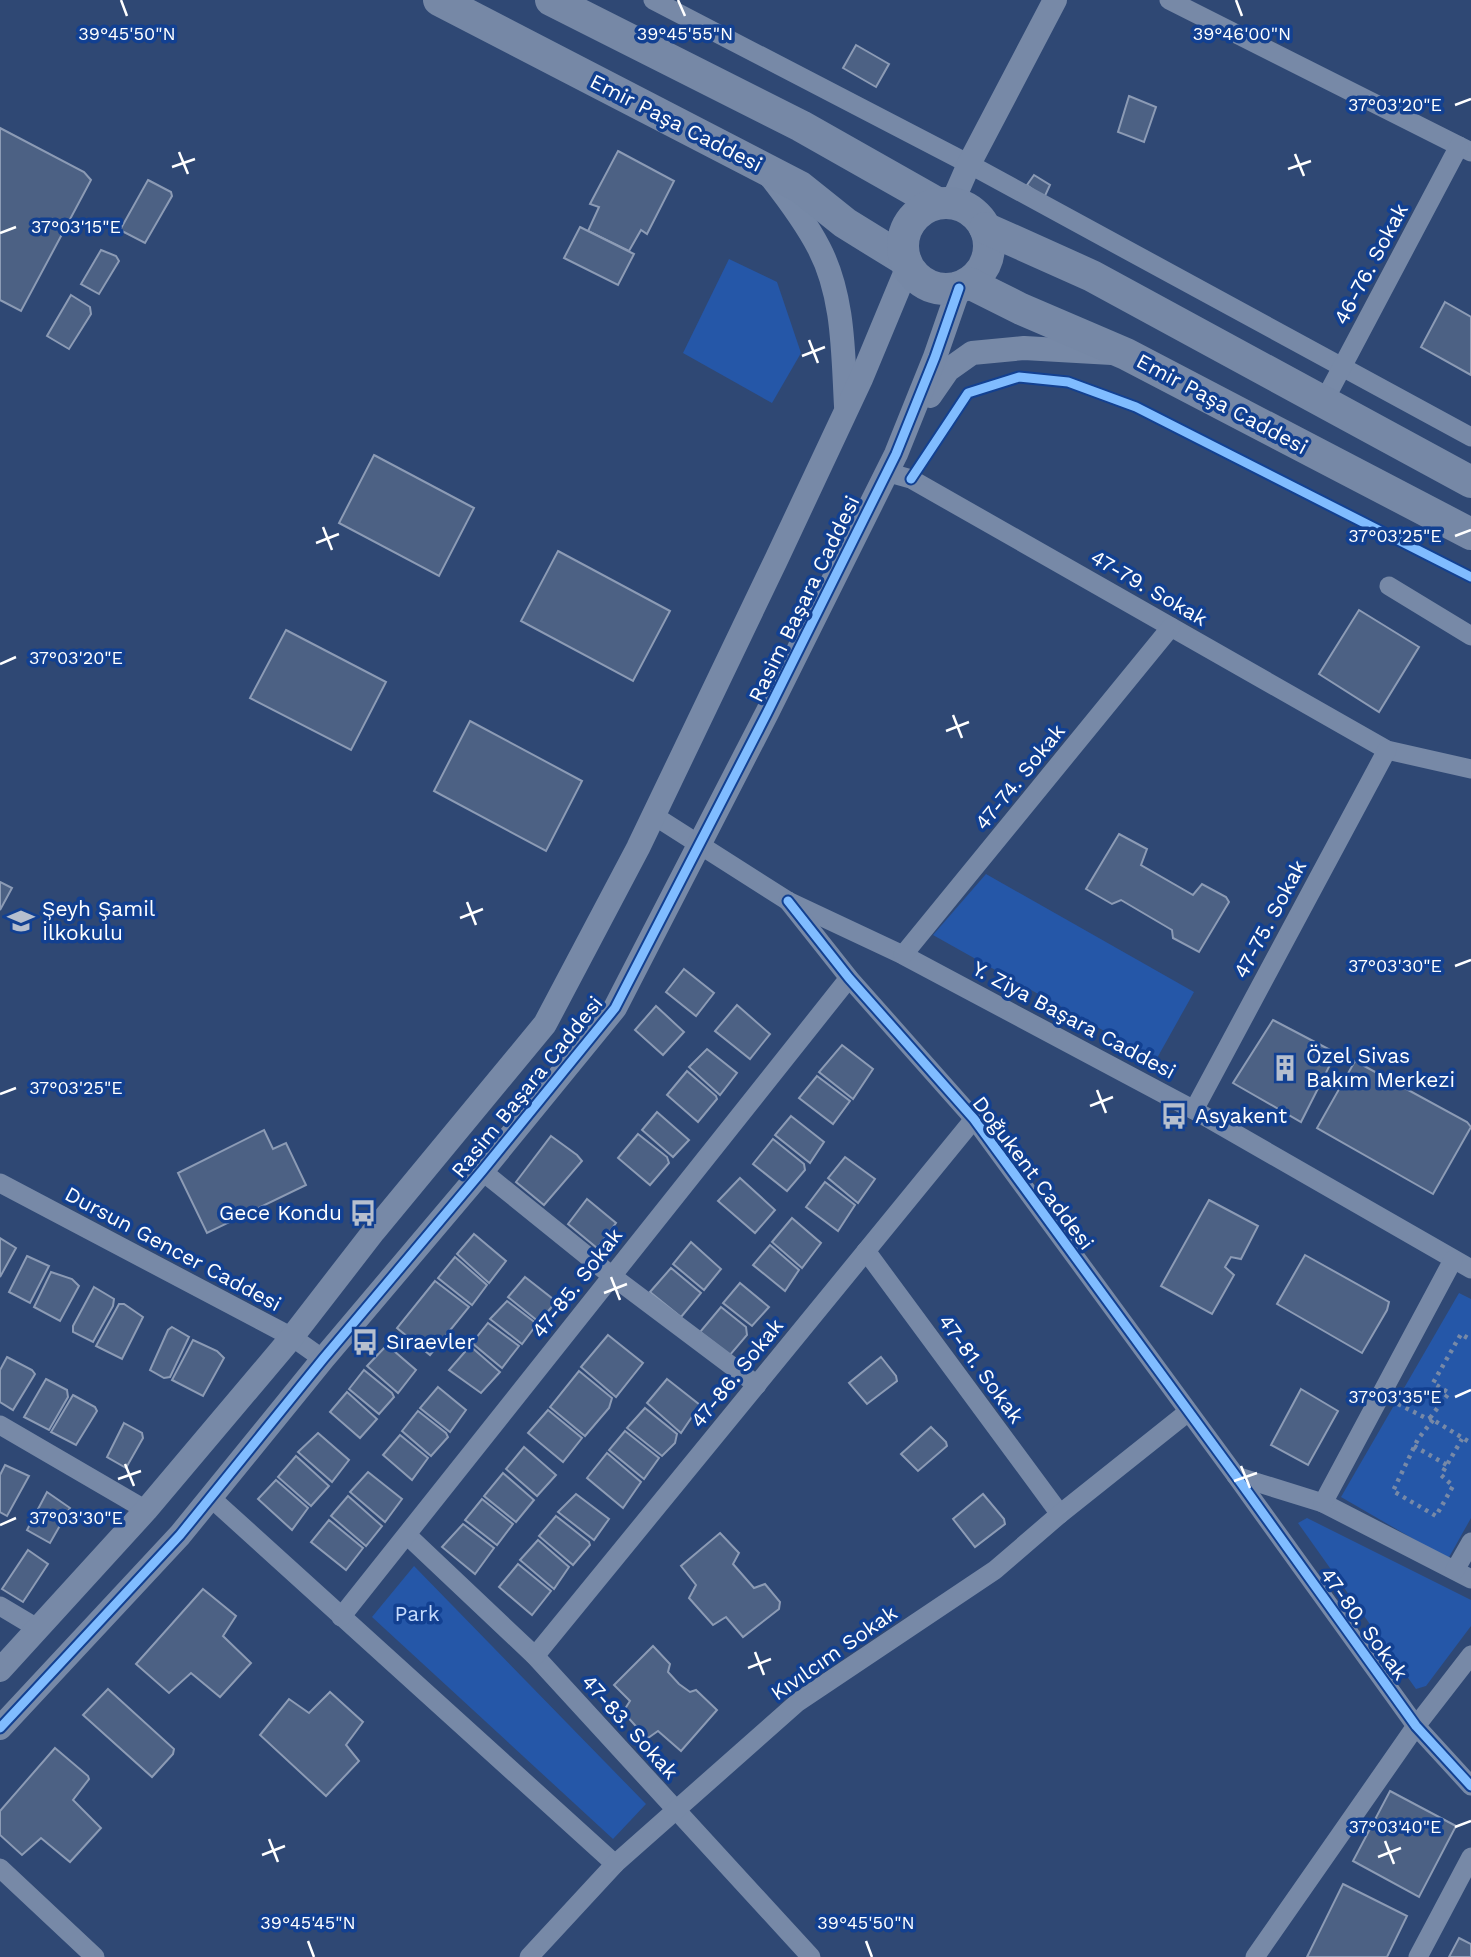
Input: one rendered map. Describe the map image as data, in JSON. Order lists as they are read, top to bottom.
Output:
{
  "streets": {
    "main road": ["Emir Paşa Caddesi"],
    "street": [
      "46-76. Sokak",
      "47-79. Sokak",
      "Rasim Başara Caddesi",
      "47-74. Sokak",
      "47-75. Sokak",
      "Y. Ziya Başara Caddesi",
      "Doğukent Caddesi",
      "Dursun Gencer Caddesi",
      "47-85. Sokak",
      "47-81. Sokak",
      "47-86. Sokak",
      "47-80. Sokak",
      "Kıvılcım Sokak",
      "47-83. Sokak"
    ]
  },
  "crossings": [
    ["Emir Paşa Caddesi", "Rasim Başara Caddesi"],
    ["47-79. Sokak", "Rasim Başara Caddesi"],
    ["47-79. Sokak", "47-74. Sokak"],
    ["47-79. Sokak", "47-75. Sokak"],
    ["Rasim Başara Caddesi", "Y. Ziya Başara Caddesi"],
    ["Rasim Başara Caddesi", "Dursun Gencer Caddesi"],
    ["47-74. Sokak", "Y. Ziya Başara Caddesi"],
    ["47-75. Sokak", "Y. Ziya Başara Caddesi"],
    ["Y. Ziya Başara Caddesi", "Doğukent Caddesi"],
    ["Doğukent Caddesi", "47-85. Sokak"],
    ["Doğukent Caddesi", "47-86. Sokak"],
    ["Doğukent Caddesi", "47-80. Sokak"],
    ["Doğukent Caddesi", "Kıvılcım Sokak"],
    ["47-85. Sokak", "47-83. Sokak"],
    ["47-81. Sokak", "47-86. Sokak"],
    ["47-81. Sokak", "Kıvılcım Sokak"],
    ["47-86. Sokak", "47-83. Sokak"],
    ["Kıvılcım Sokak", "47-83. Sokak"]
  ],
  "parks": ["Park"],
  "places": {
    "school or university": ["Şeyh Şamil İlkokulu"],
    "building": ["Özel Sivas Bakım Merkezi"],
    "bus stop": ["Asyakent", "Gece Kondu", "Sıraevler"]
  },
  "coordinates": [
    "39°45'50\"N",
    "39°45'55\"N",
    "39°46'00\"N",
    "37°03'20\"E",
    "37°03'15\"E",
    "37°03'25\"E",
    "37°03'30\"E",
    "37°03'35\"E",
    "37°03'40\"E",
    "39°45'45\"N"
  ]
}
